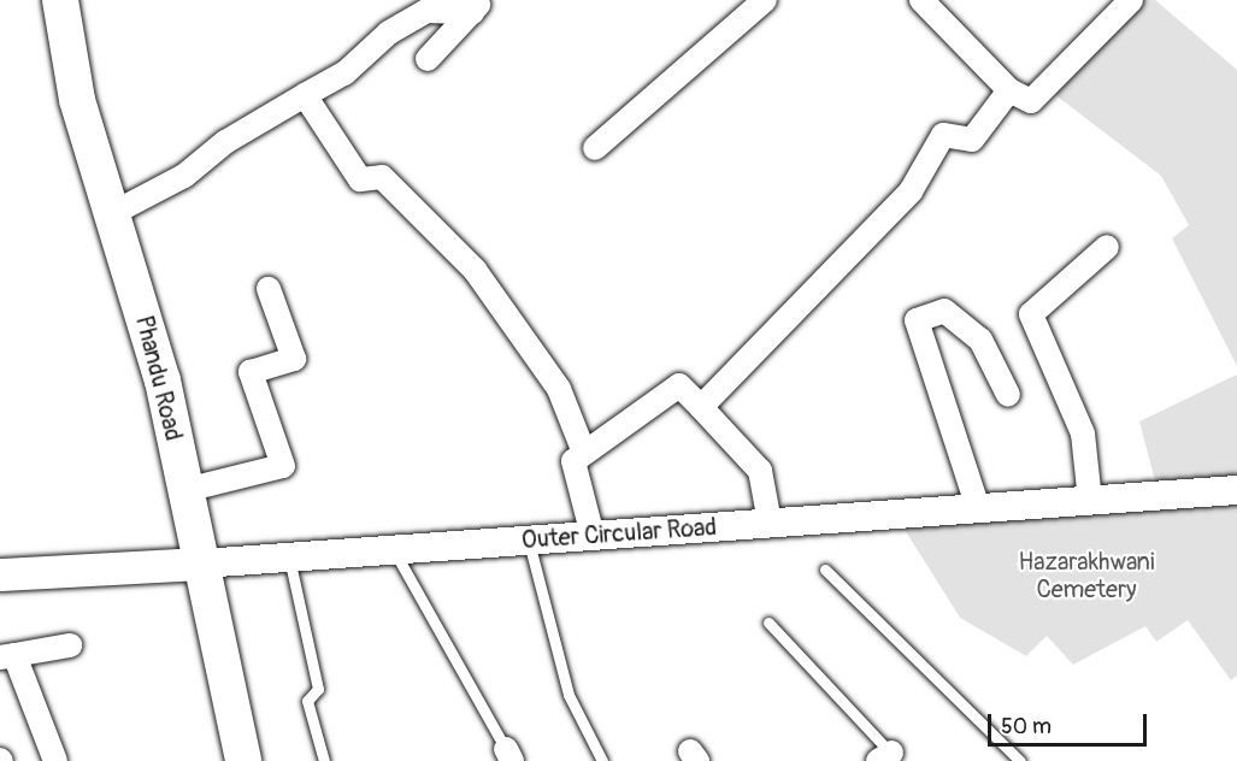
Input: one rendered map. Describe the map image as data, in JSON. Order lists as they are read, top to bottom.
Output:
{
  "streets": {
    "main road": ["Phandu Road", "Outer Circular Road"]
  },
  "crossings": [
    ["Phandu Road", "Outer Circular Road"]
  ],
  "parks": ["Hazarakhwani Cemetery"],
  "scale_bar": "50 m"
}
